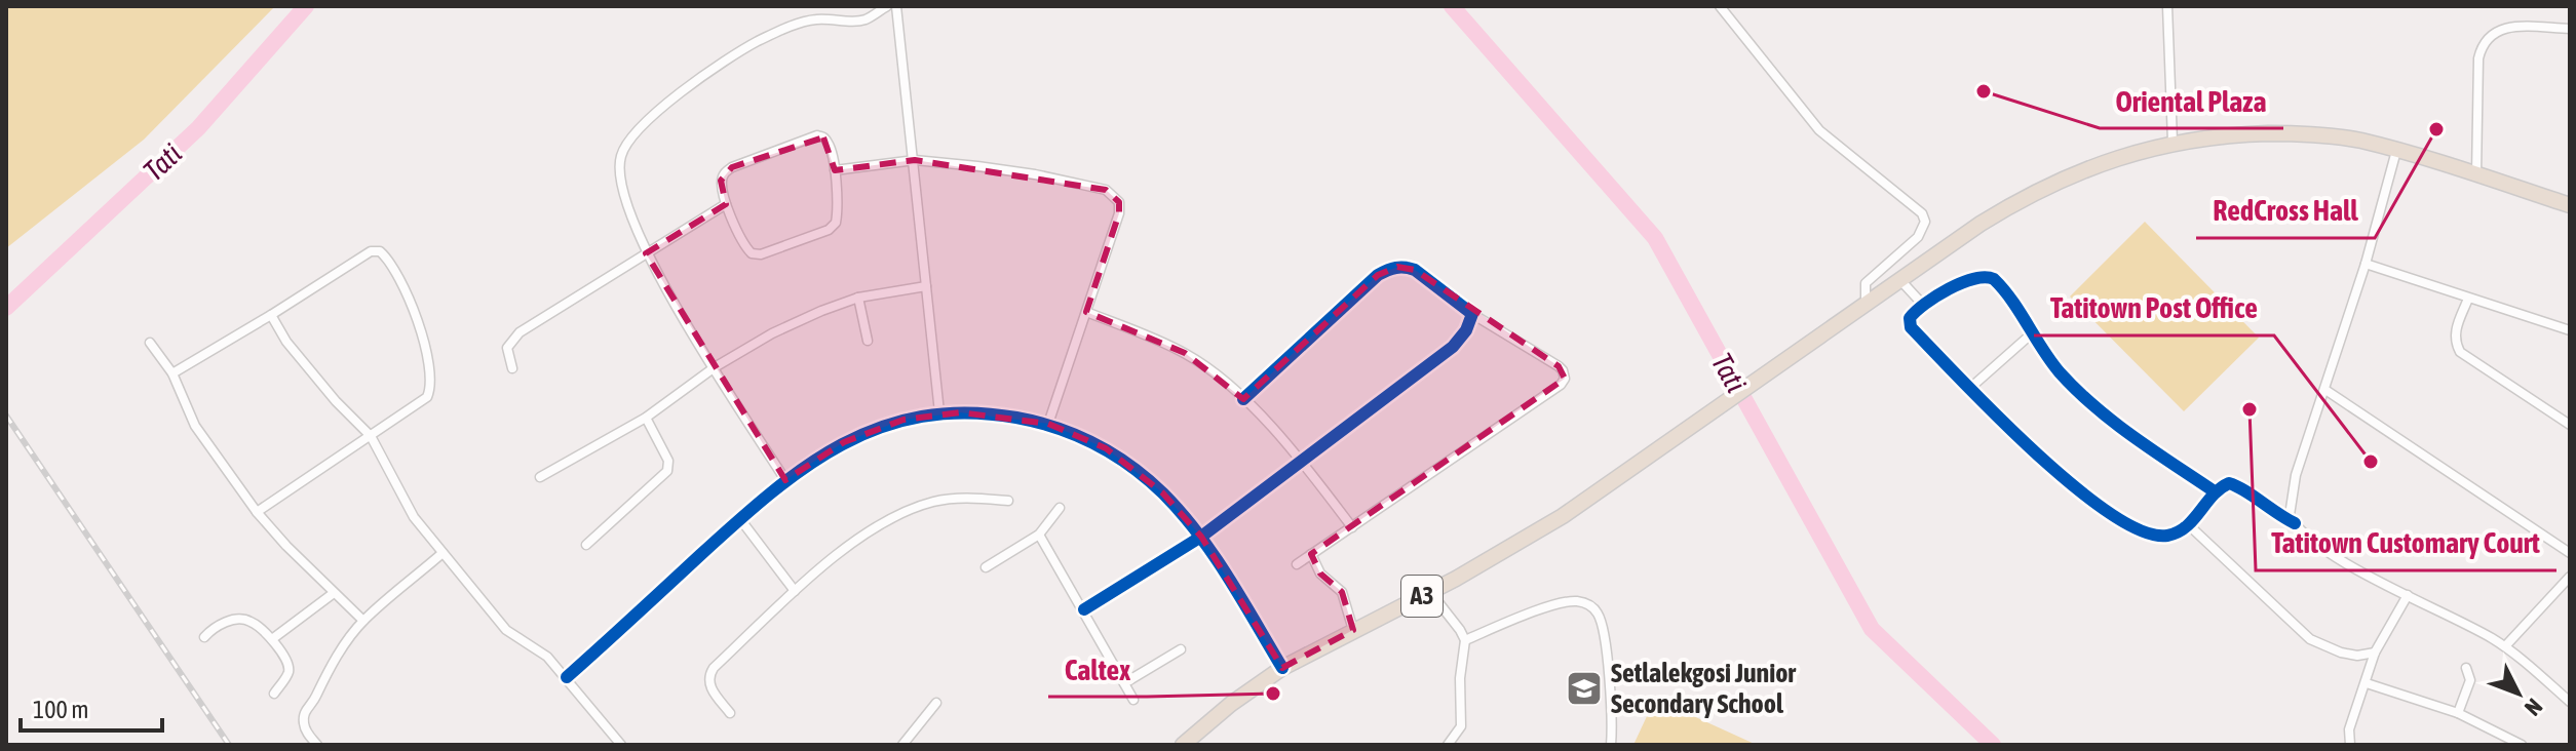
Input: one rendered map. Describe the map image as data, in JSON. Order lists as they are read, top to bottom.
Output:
{
  "streets": {
    "highway": ["A3"]
  },
  "water": ["Tati"],
  "places": {
    "other": [
      "Oriental Plaza",
      "RedCross Hall",
      "Tatitown Customary Court",
      "Tatitown Post Office",
      "Caltex"
    ],
    "school or university": ["Setlalekgosi Junior Secondary School"]
  },
  "scale_bar": "100 m",
  "north": "bottom right"
}
